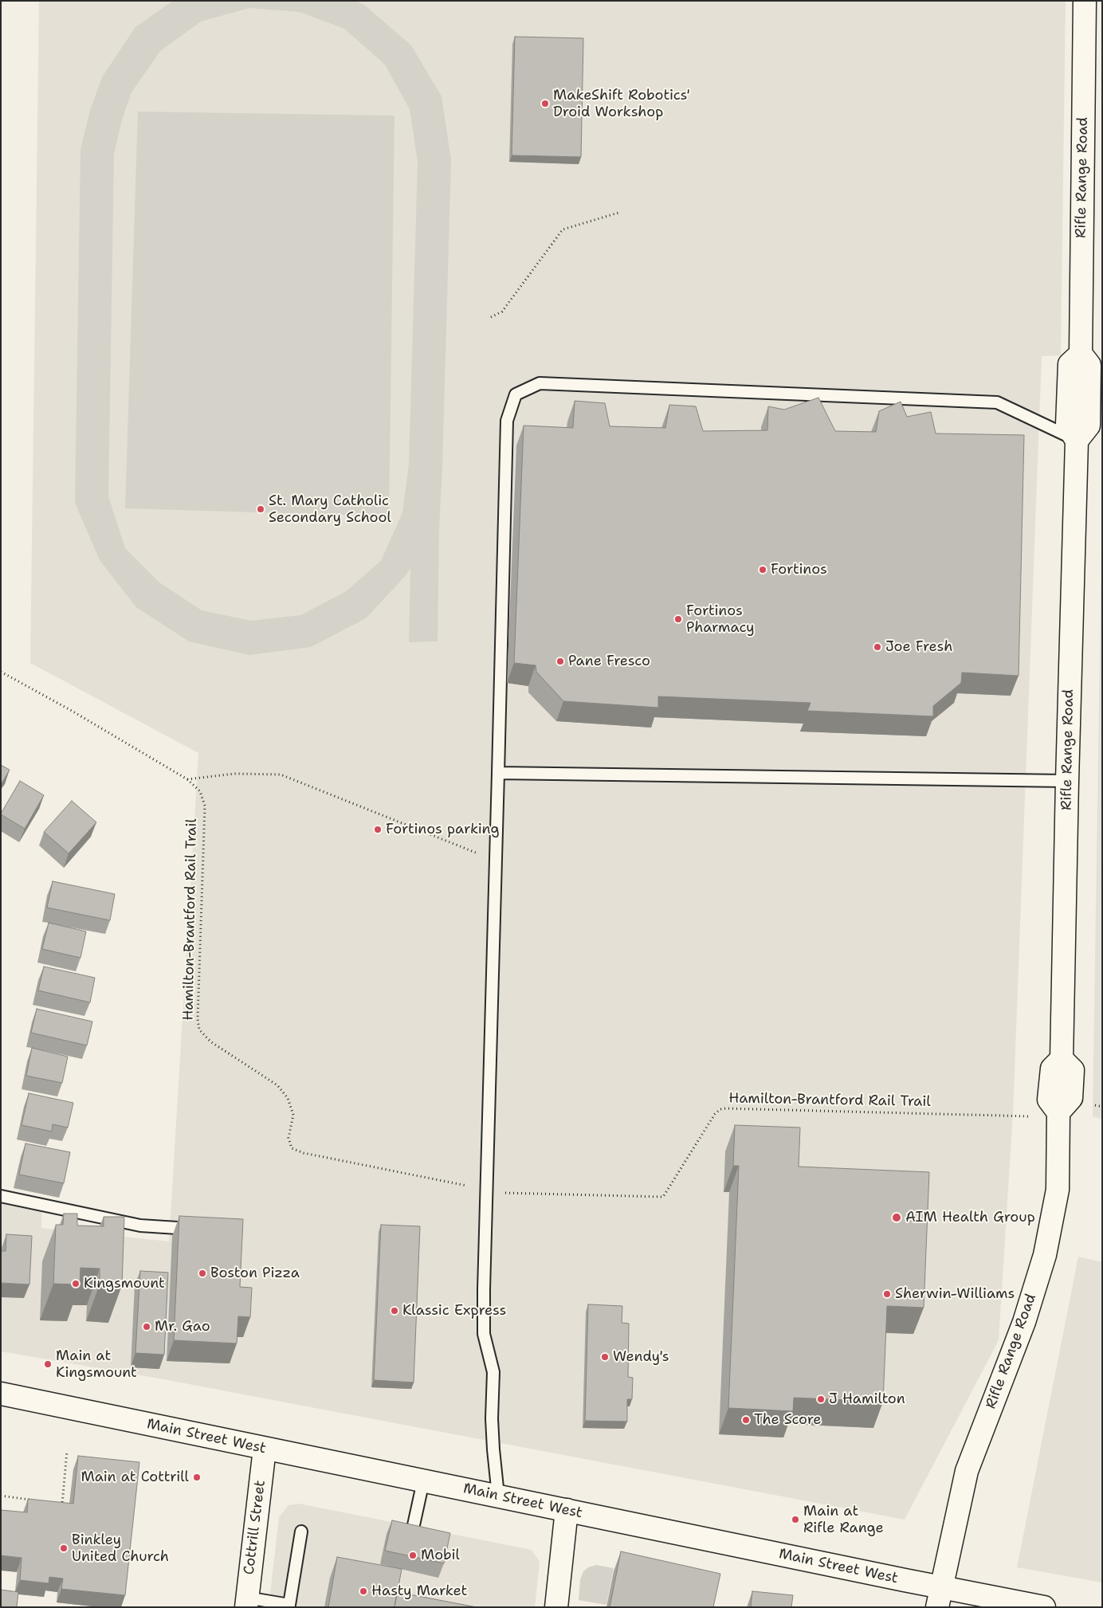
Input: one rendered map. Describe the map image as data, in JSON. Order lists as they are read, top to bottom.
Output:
{
  "streets": {
    "street": ["Rifle Range Road", "Main Street West", "Cottrill Street"],
    "path": ["Hamilton-Brantford Rail Trail"]
  },
  "crossings": [
    ["Rifle Range Road", "Hamilton-Brantford Rail Trail"],
    ["Rifle Range Road", "Main Street West"],
    ["Main Street West", "Cottrill Street"]
  ],
  "places": [
    "MakeShift Robotics' Droid Workshop",
    "St. Mary Catholic Secondary School",
    "Fortinos",
    "Fortinos Pharmacy",
    "Joe Fresh",
    "Pane Fresco",
    "Fortinos parking",
    "AIM Health Group",
    "Boston Pizza",
    "Kingsmount",
    "Sherwin-Williams",
    "Klassic Express",
    "Mr. Gao",
    "Wendy's",
    "Main at Kingsmount",
    "J Hamilton",
    "The Score",
    "Main at Cottrill",
    "Main at Rifle Range",
    "Binkley United Church",
    "Mobil",
    "Hasty Market"
  ]
}
